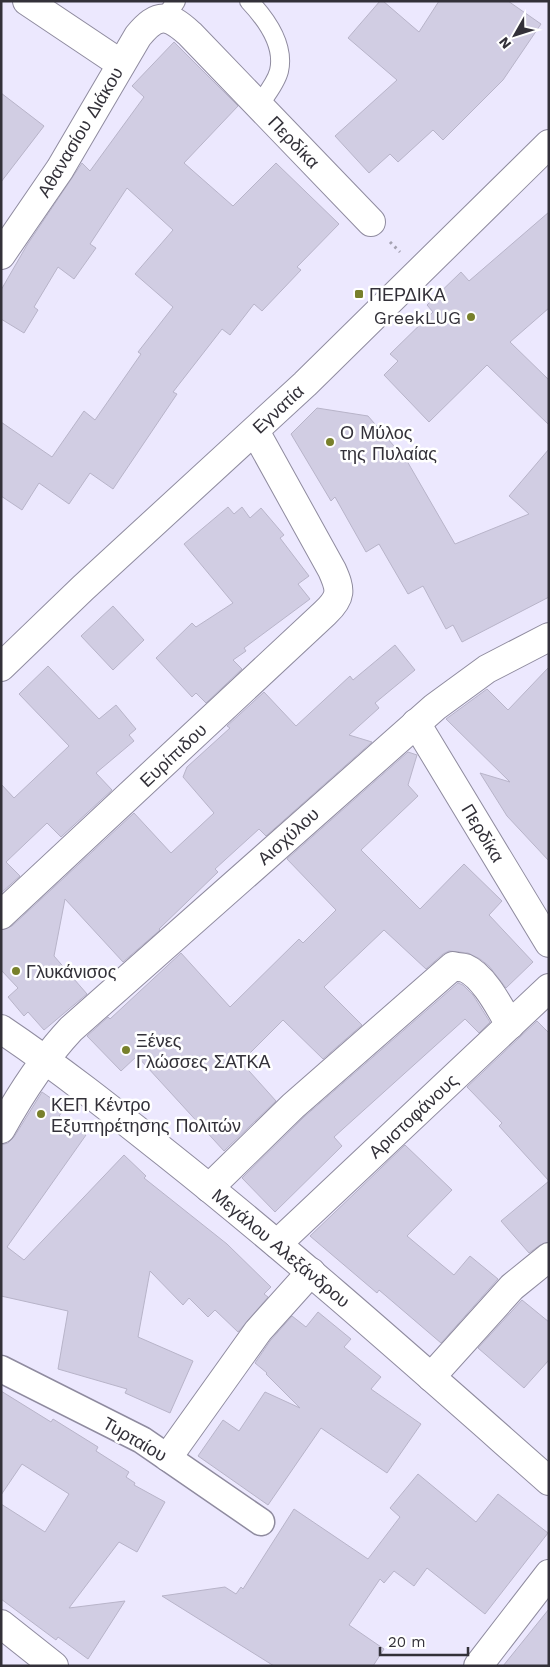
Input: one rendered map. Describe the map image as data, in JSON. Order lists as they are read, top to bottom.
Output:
{
  "streets": {
    "street": [
      "Αθανασίου Διάκου",
      "Περδίκα",
      "Εγνατία",
      "Ευρίπιδου",
      "Αισχύλου",
      "Αριστοφάνους",
      "Μεγάλου Αλεξάνδρου",
      "Τυρταίου"
    ]
  },
  "crossings": [
    ["Αθανασίου Διάκου", "Περδίκα"],
    ["Περδίκα", "Αισχύλου"],
    ["Εγνατία", "Ευρίπιδου"],
    ["Αισχύλου", "Μεγάλου Αλεξάνδρου"],
    ["Αριστοφάνους", "Μεγάλου Αλεξάνδρου"]
  ],
  "places": {
    "transit": ["ΠΕΡΔΙΚΑ"],
    "other": [
      "GreekLUG",
      "Ο Μύλος της Πυλαίας",
      "Γλυκάνισος",
      "Ξένες Γλώσσες ΣΑΤΚΑ",
      "ΚΕΠ Κέντρο Εξυπηρέτησης Πολιτών"
    ]
  },
  "scale_bar": "20 m",
  "north": "bottom left"
}
